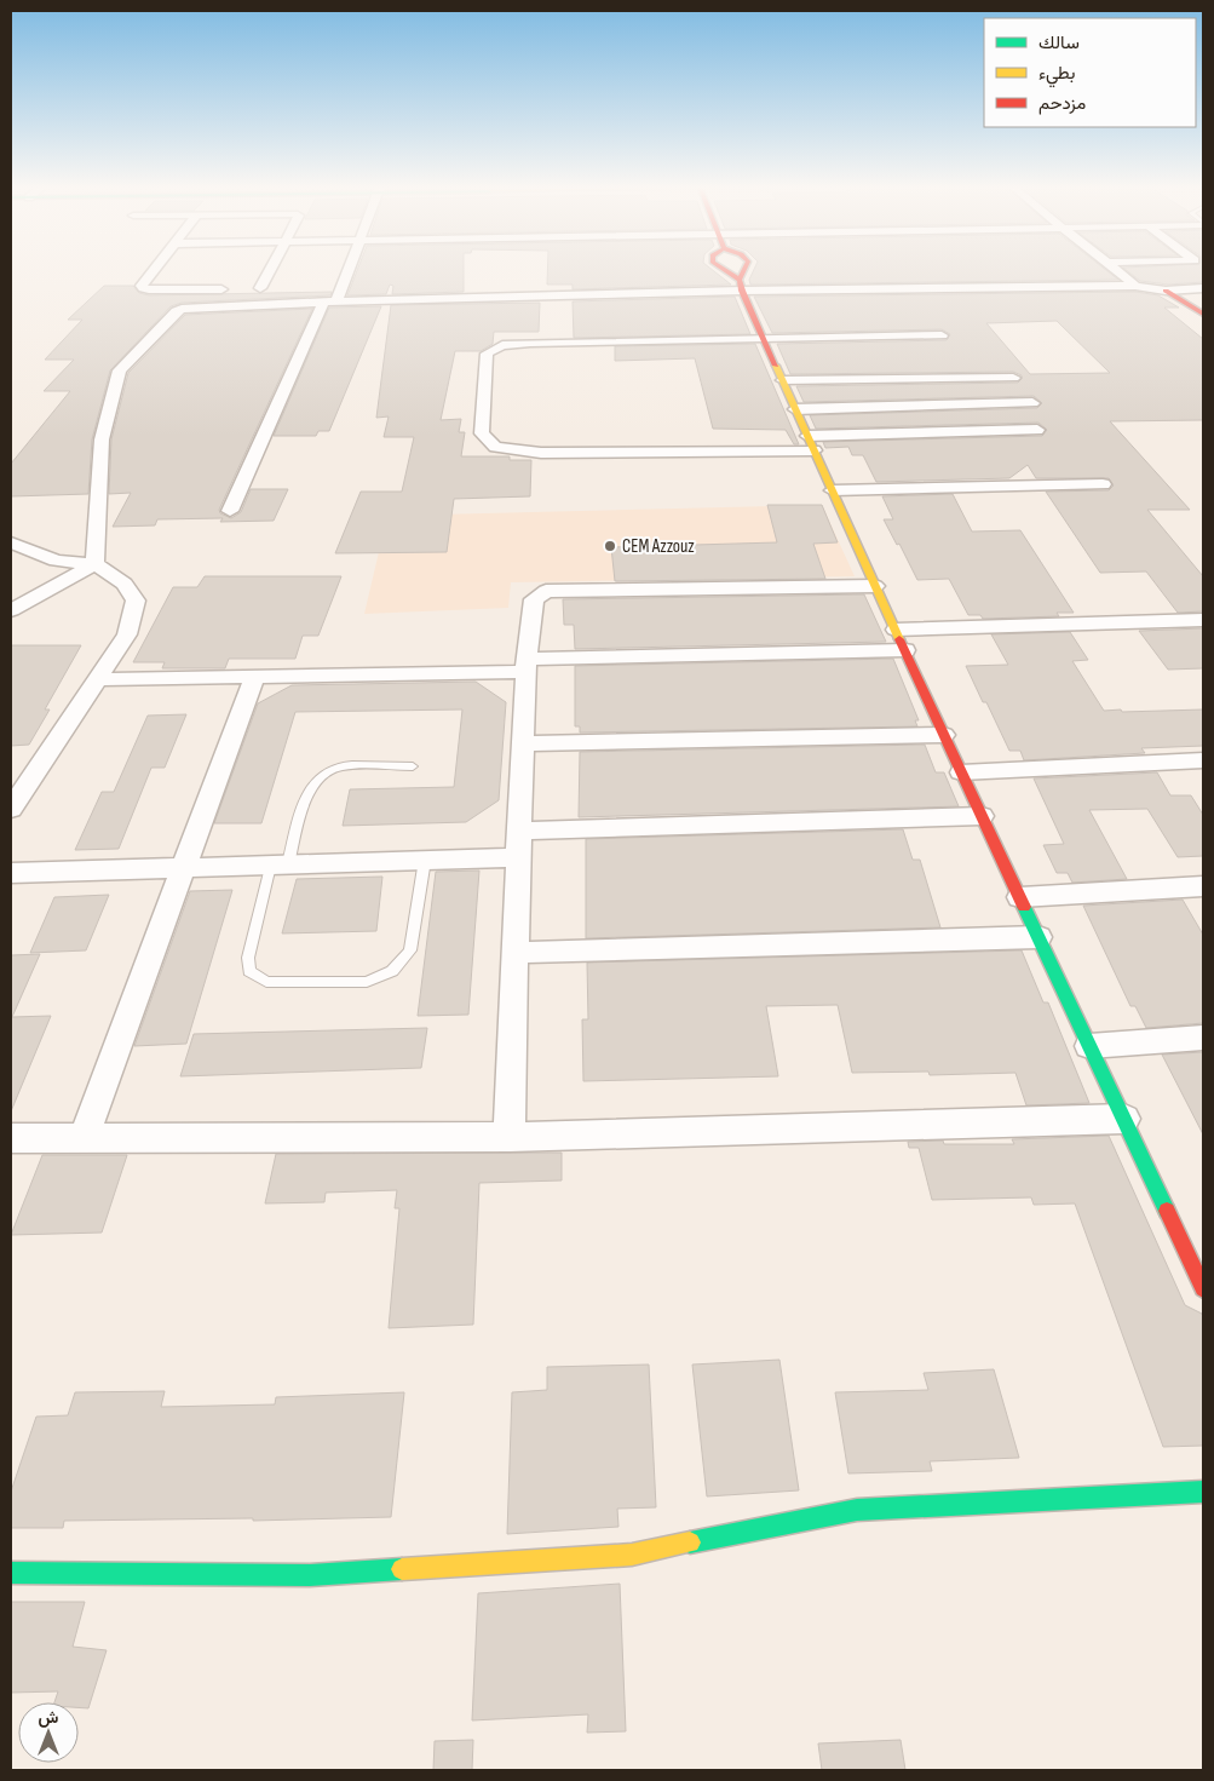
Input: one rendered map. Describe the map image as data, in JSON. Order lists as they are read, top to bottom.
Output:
{
  "places": ["CEM Azzouz"],
  "legend": ["سالك", "بطيء", "مزدحم"],
  "north": "top"
}
